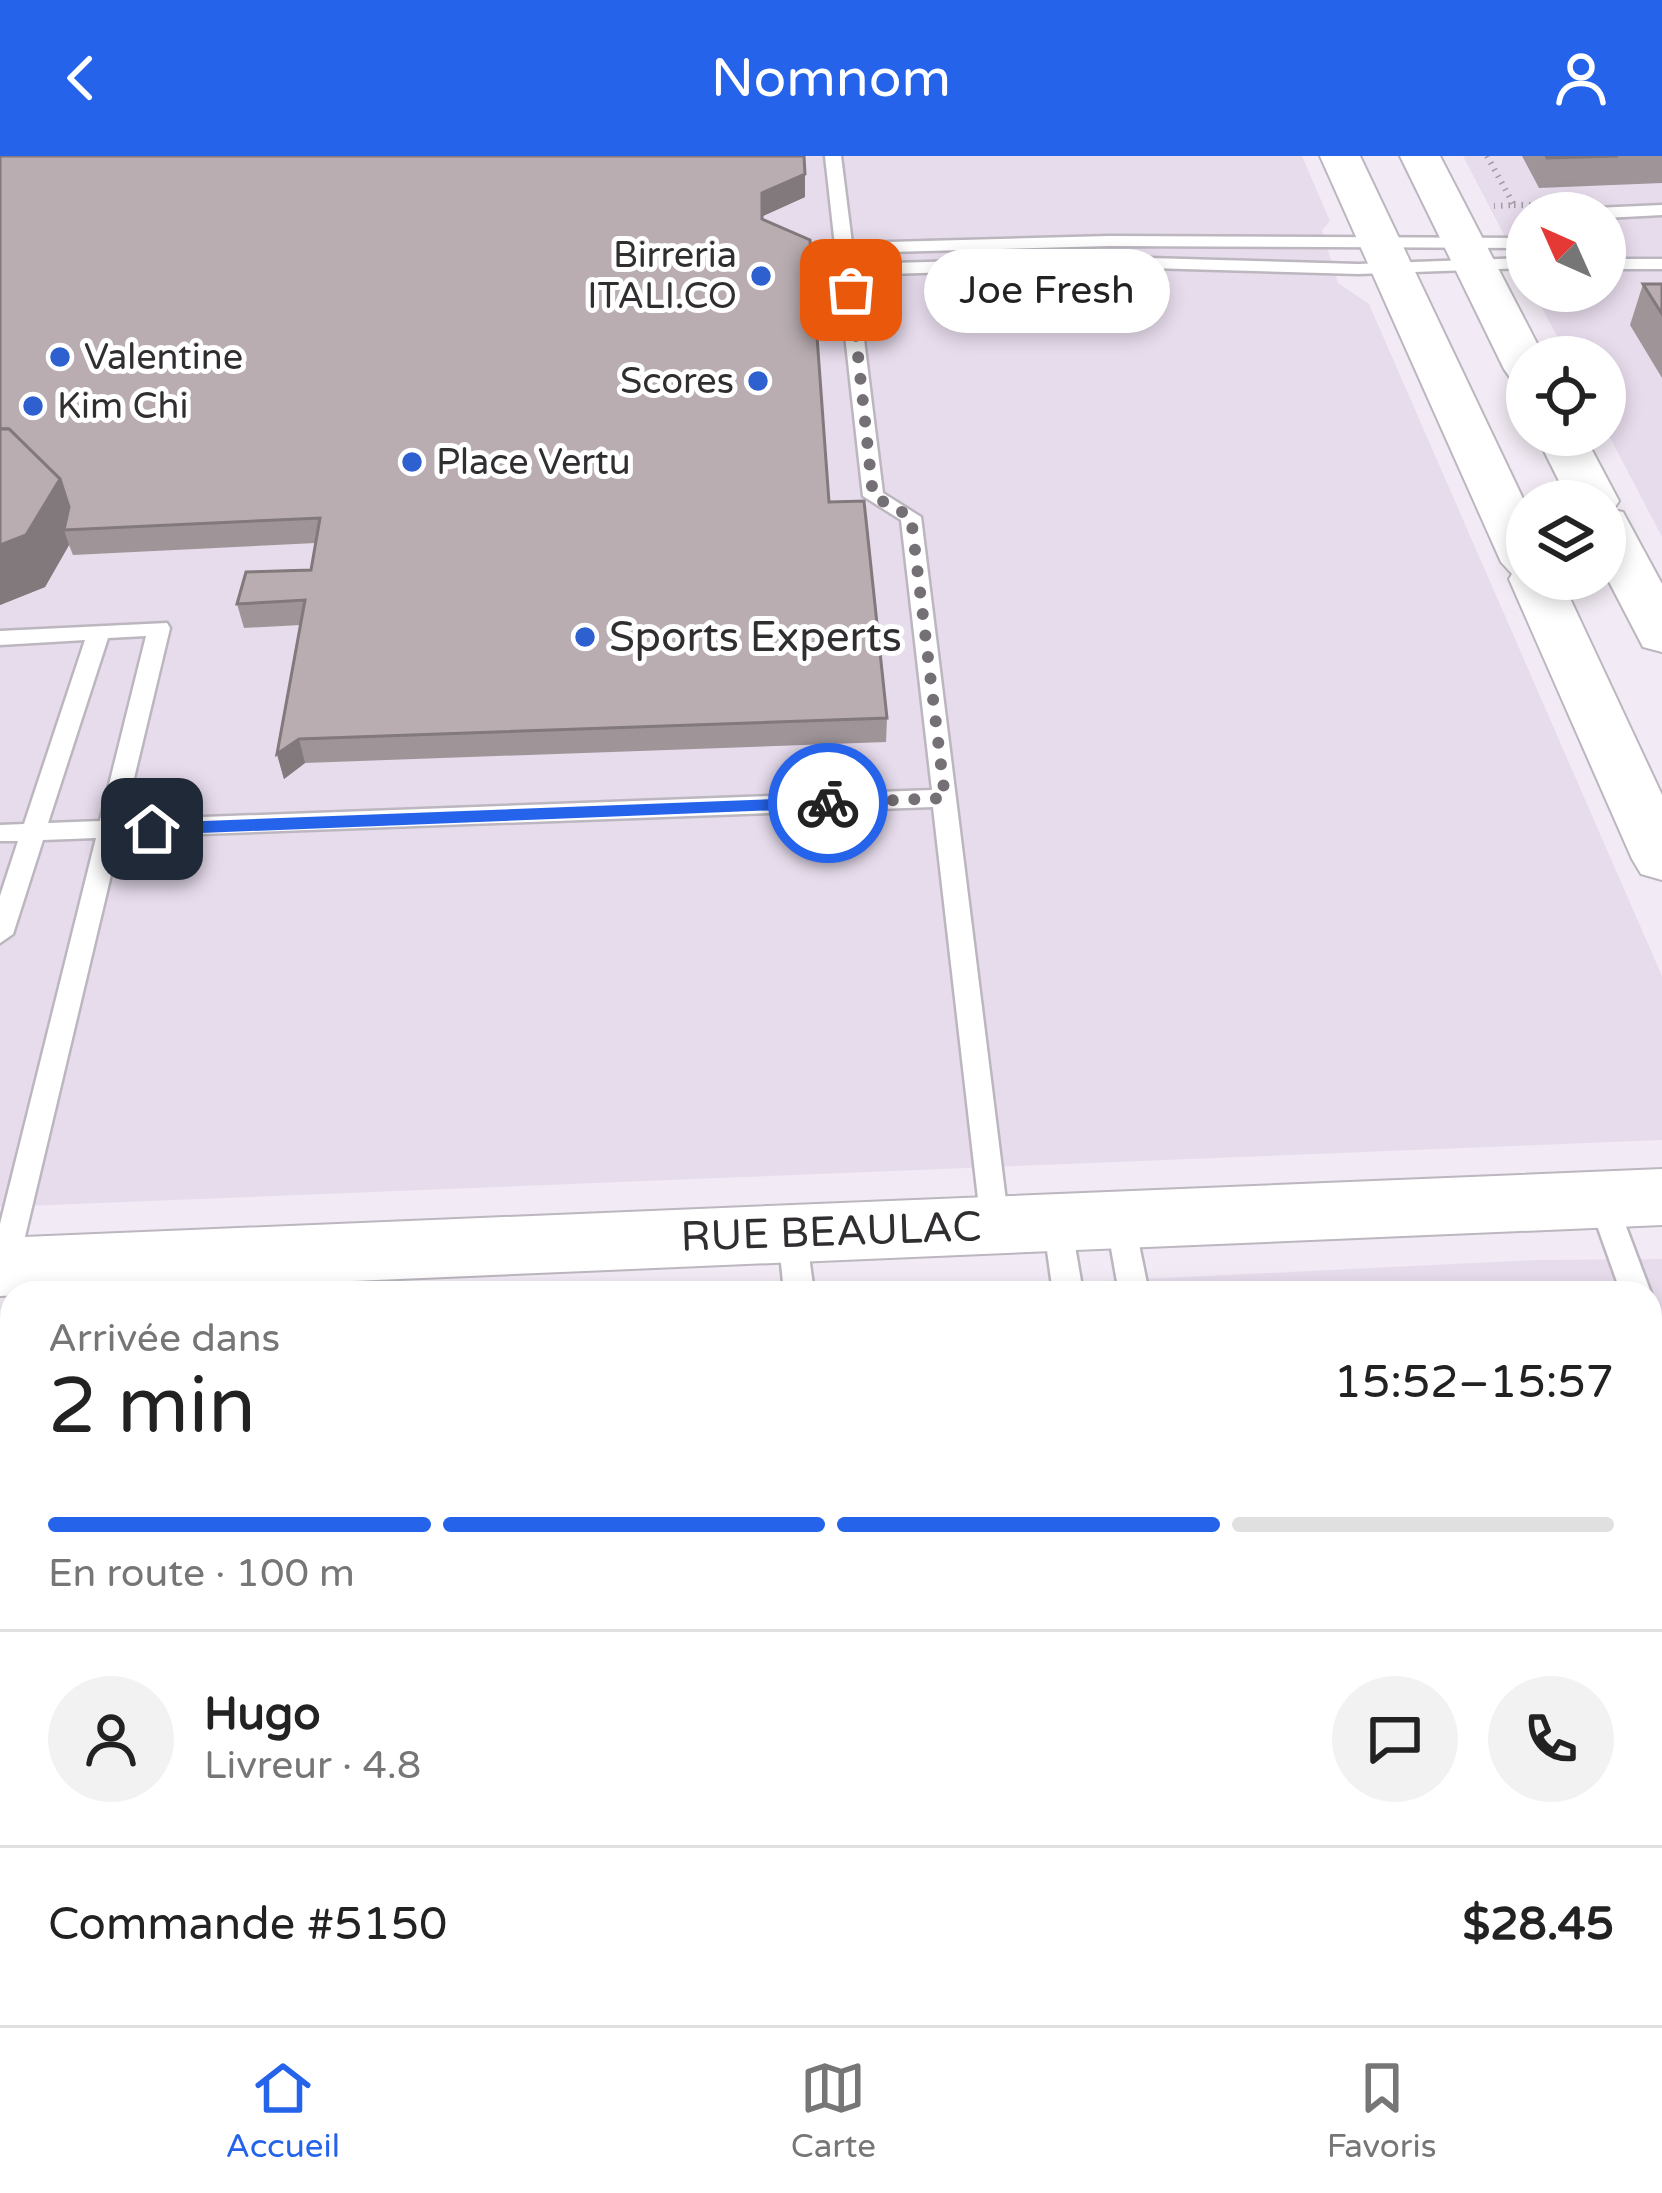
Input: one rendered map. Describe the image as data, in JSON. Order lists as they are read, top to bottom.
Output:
{
  "streets": {
    "main road": ["RUE BEAULAC"]
  },
  "places": [
    "Birreria ITALI.CO",
    "Joe Fresh",
    "Valentine",
    "Scores",
    "Kim Chi",
    "Place Vertu",
    "Sports Experts"
  ],
  "north": "top left",
  "page": {
    "header": "Nomnom",
    "bubble": "Joe Fresh",
    "heading": ["2 min", "Arrivée dans", "15:52–15:57"],
    "panel": [
      "Hugo",
      "Livreur · 4.8",
      "Commande #5150",
      "$28.45"
    ],
    "bar": "En route · 100 m",
    "tabs": ["Accueil", "Carte", "Favoris"]
  }
}
